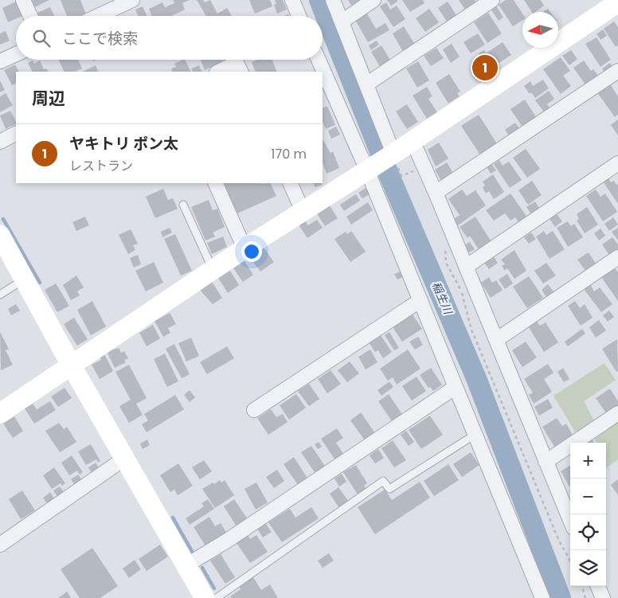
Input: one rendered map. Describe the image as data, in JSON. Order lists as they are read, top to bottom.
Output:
{
  "water": ["稲生川"],
  "north": "left",
  "page": {
    "search": "ここで検索",
    "pins": "1",
    "heading": "周辺",
    "list": [
      {
        "mark": "1",
        "name": "ヤキトリ ポン太",
        "note": "レストラン",
        "value": "170 m"
      }
    ],
    "map_buttons": ["+", "−"]
  }
}
